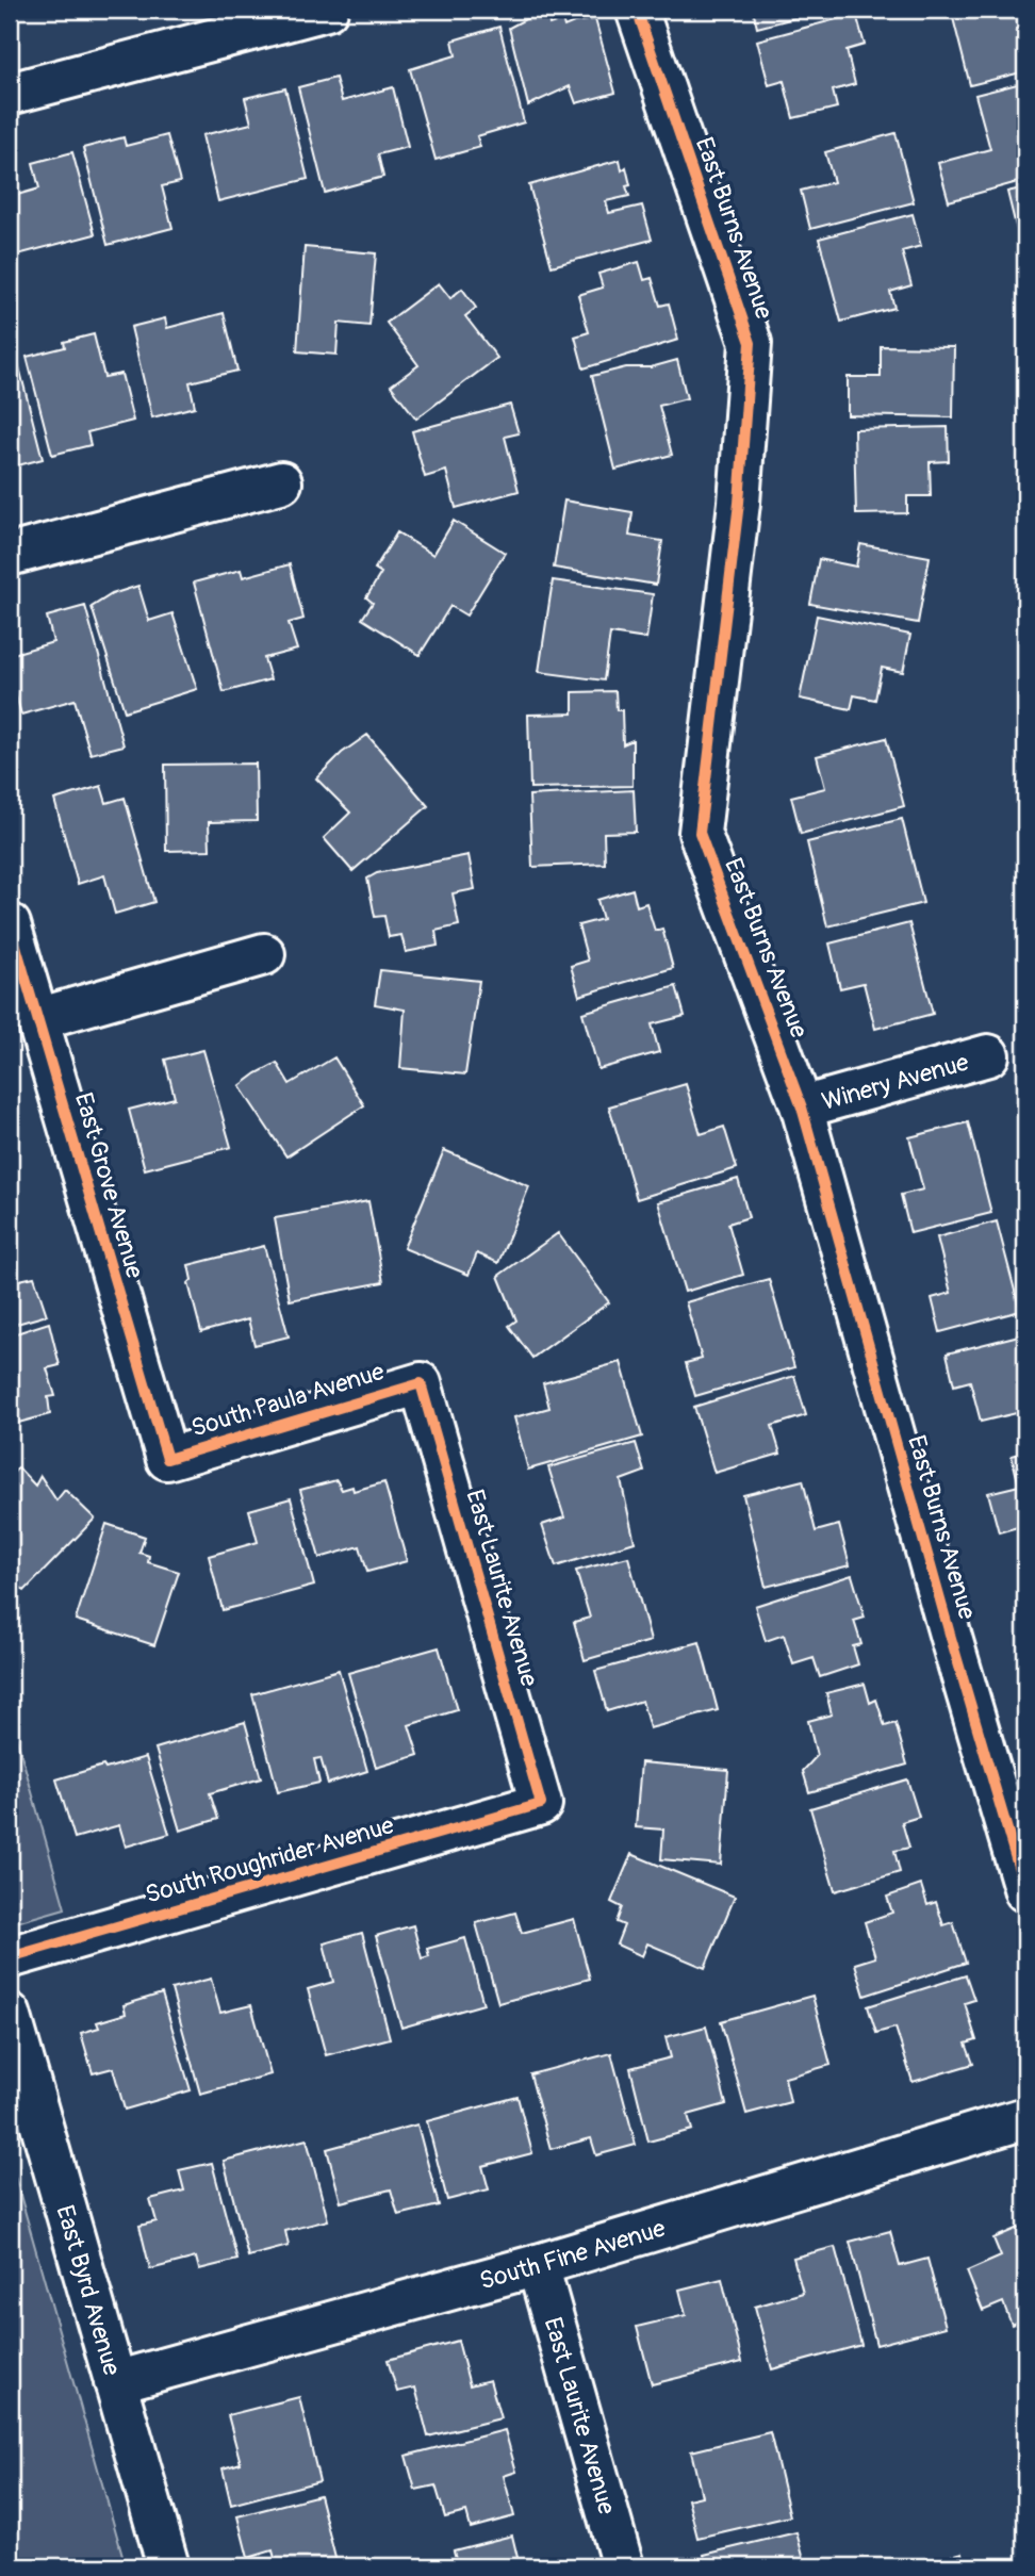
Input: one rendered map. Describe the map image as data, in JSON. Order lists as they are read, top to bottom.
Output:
{
  "streets": {
    "street": [
      "East Burns Avenue",
      "Winery Avenue",
      "East Grove Avenue",
      "South Paula Avenue",
      "East Laurite Avenue",
      "South Roughrider Avenue",
      "South Fine Avenue",
      "East Byrd Avenue"
    ]
  },
  "crossings": [
    ["East Burns Avenue", "Winery Avenue"],
    ["East Grove Avenue", "South Paula Avenue"],
    ["South Paula Avenue", "East Laurite Avenue"],
    ["East Laurite Avenue", "South Roughrider Avenue"],
    ["East Laurite Avenue", "South Fine Avenue"],
    ["South Fine Avenue", "East Byrd Avenue"]
  ]
}
